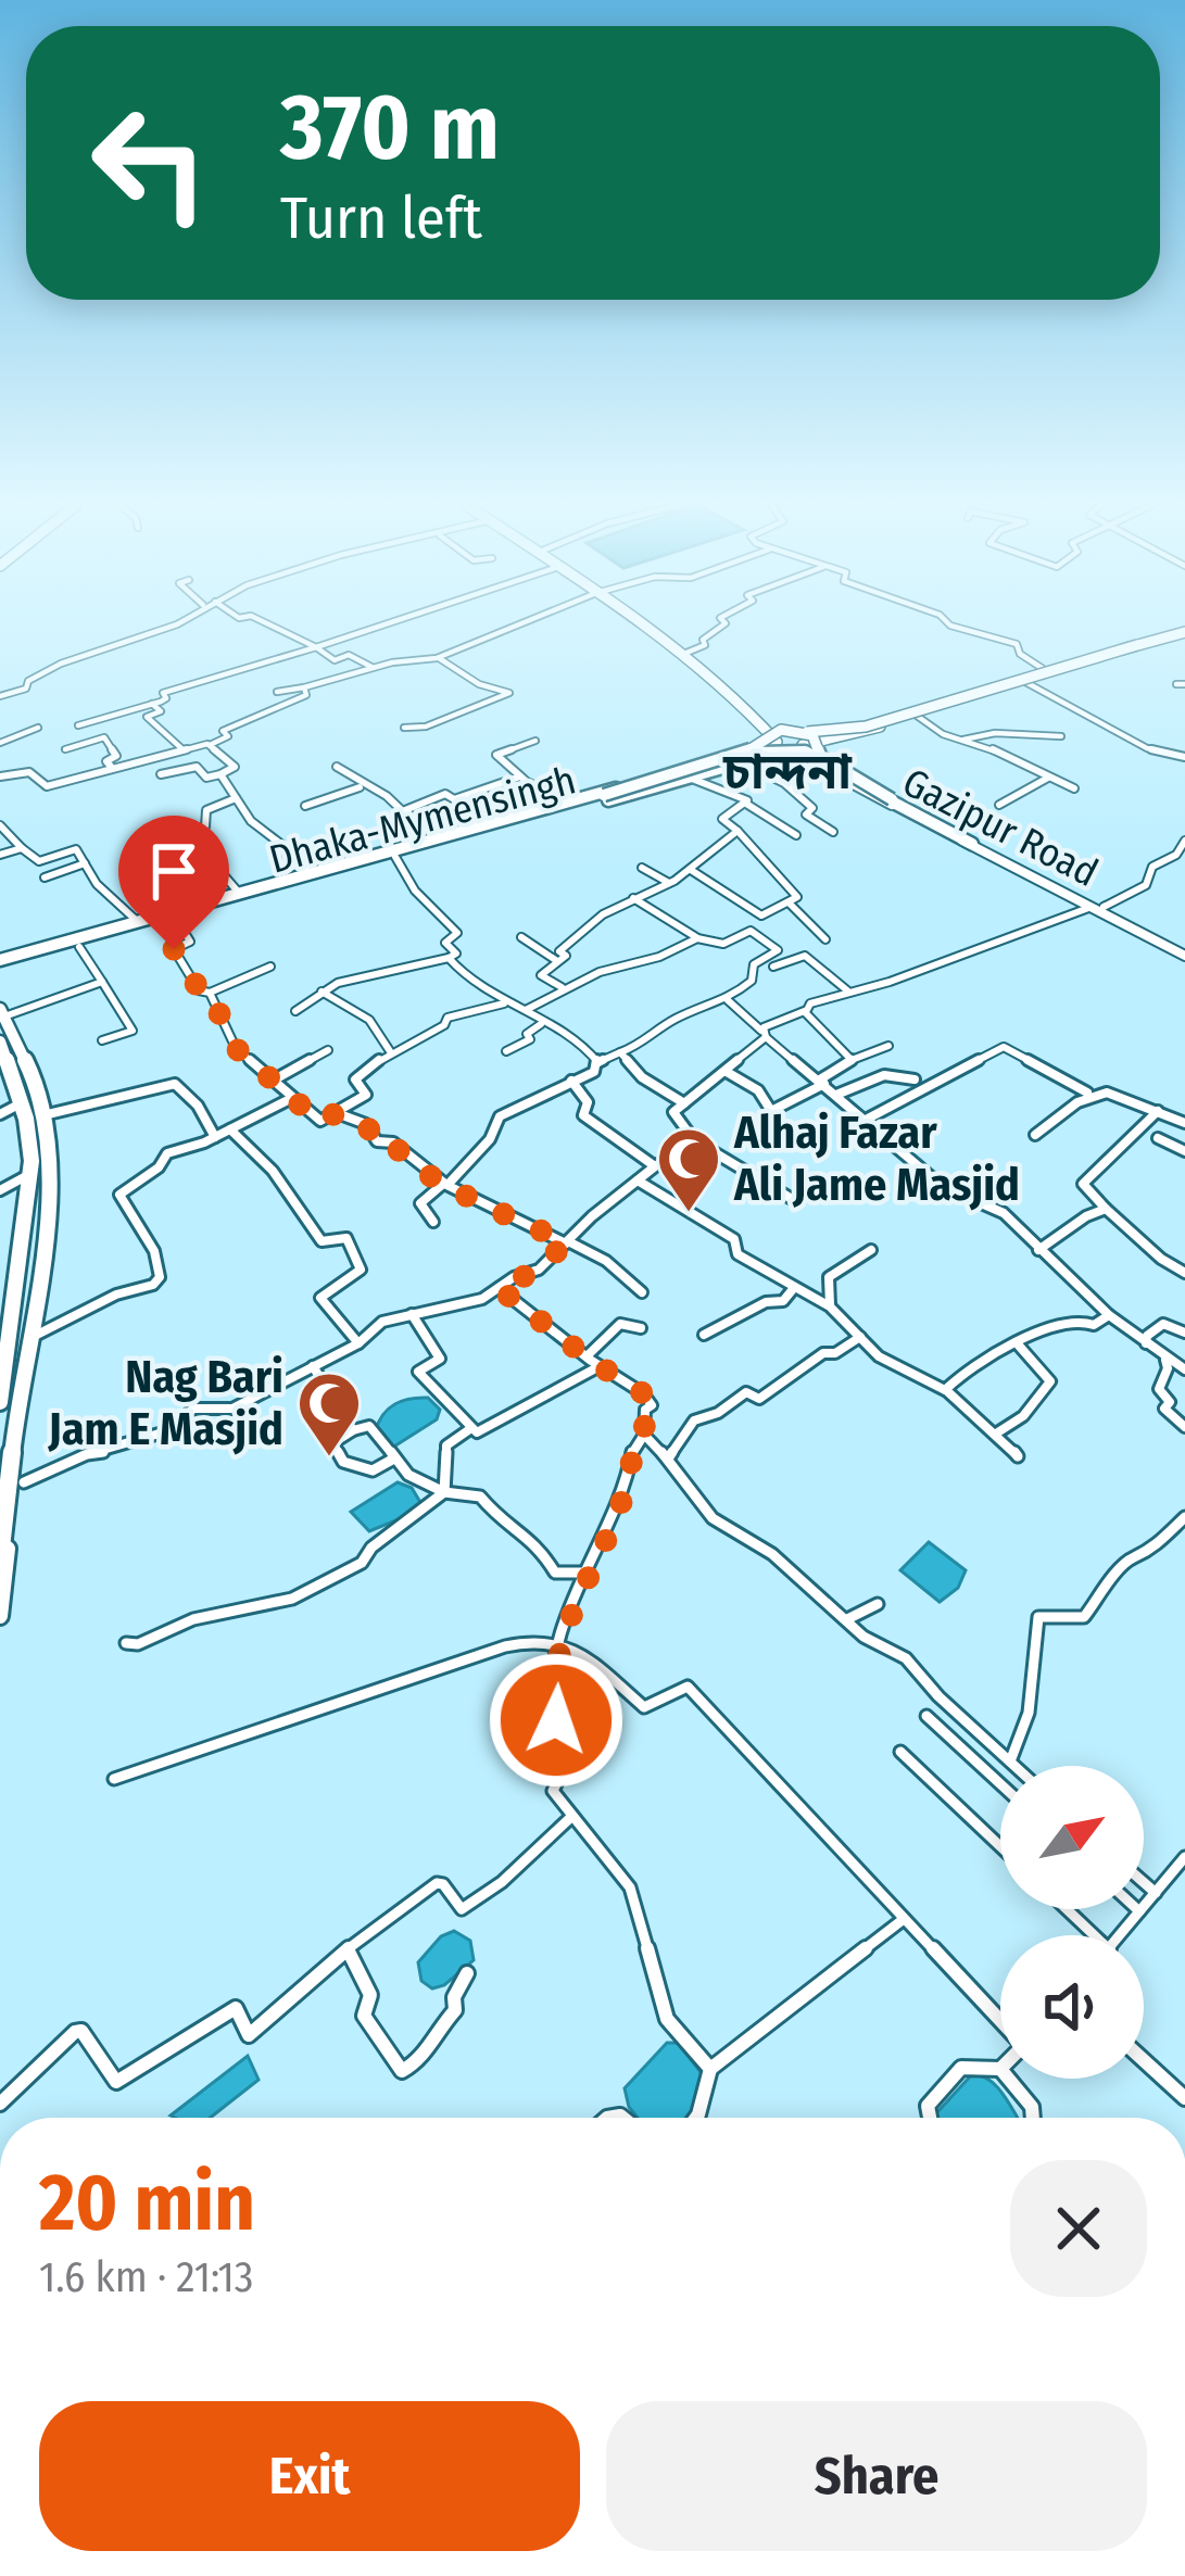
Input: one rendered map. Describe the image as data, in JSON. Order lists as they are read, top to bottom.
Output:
{
  "streets": {
    "highway": ["Dhaka-Mymensingh"],
    "main road": ["Gazipur Road"]
  },
  "crossings": [
    ["Dhaka-Mymensingh", "Gazipur Road"]
  ],
  "districts": ["চান্দনা"],
  "places": {
    "mosque": ["Alhaj Fazar Ali Jame Masjid", "Nag Bari Jam E Masjid"]
  },
  "north": "top right",
  "page": {
    "turn": ["370 m", "Turn left"],
    "heading": ["20 min", "1.6 km · 21:13"],
    "buttons": ["Exit", "Share"]
  }
}
